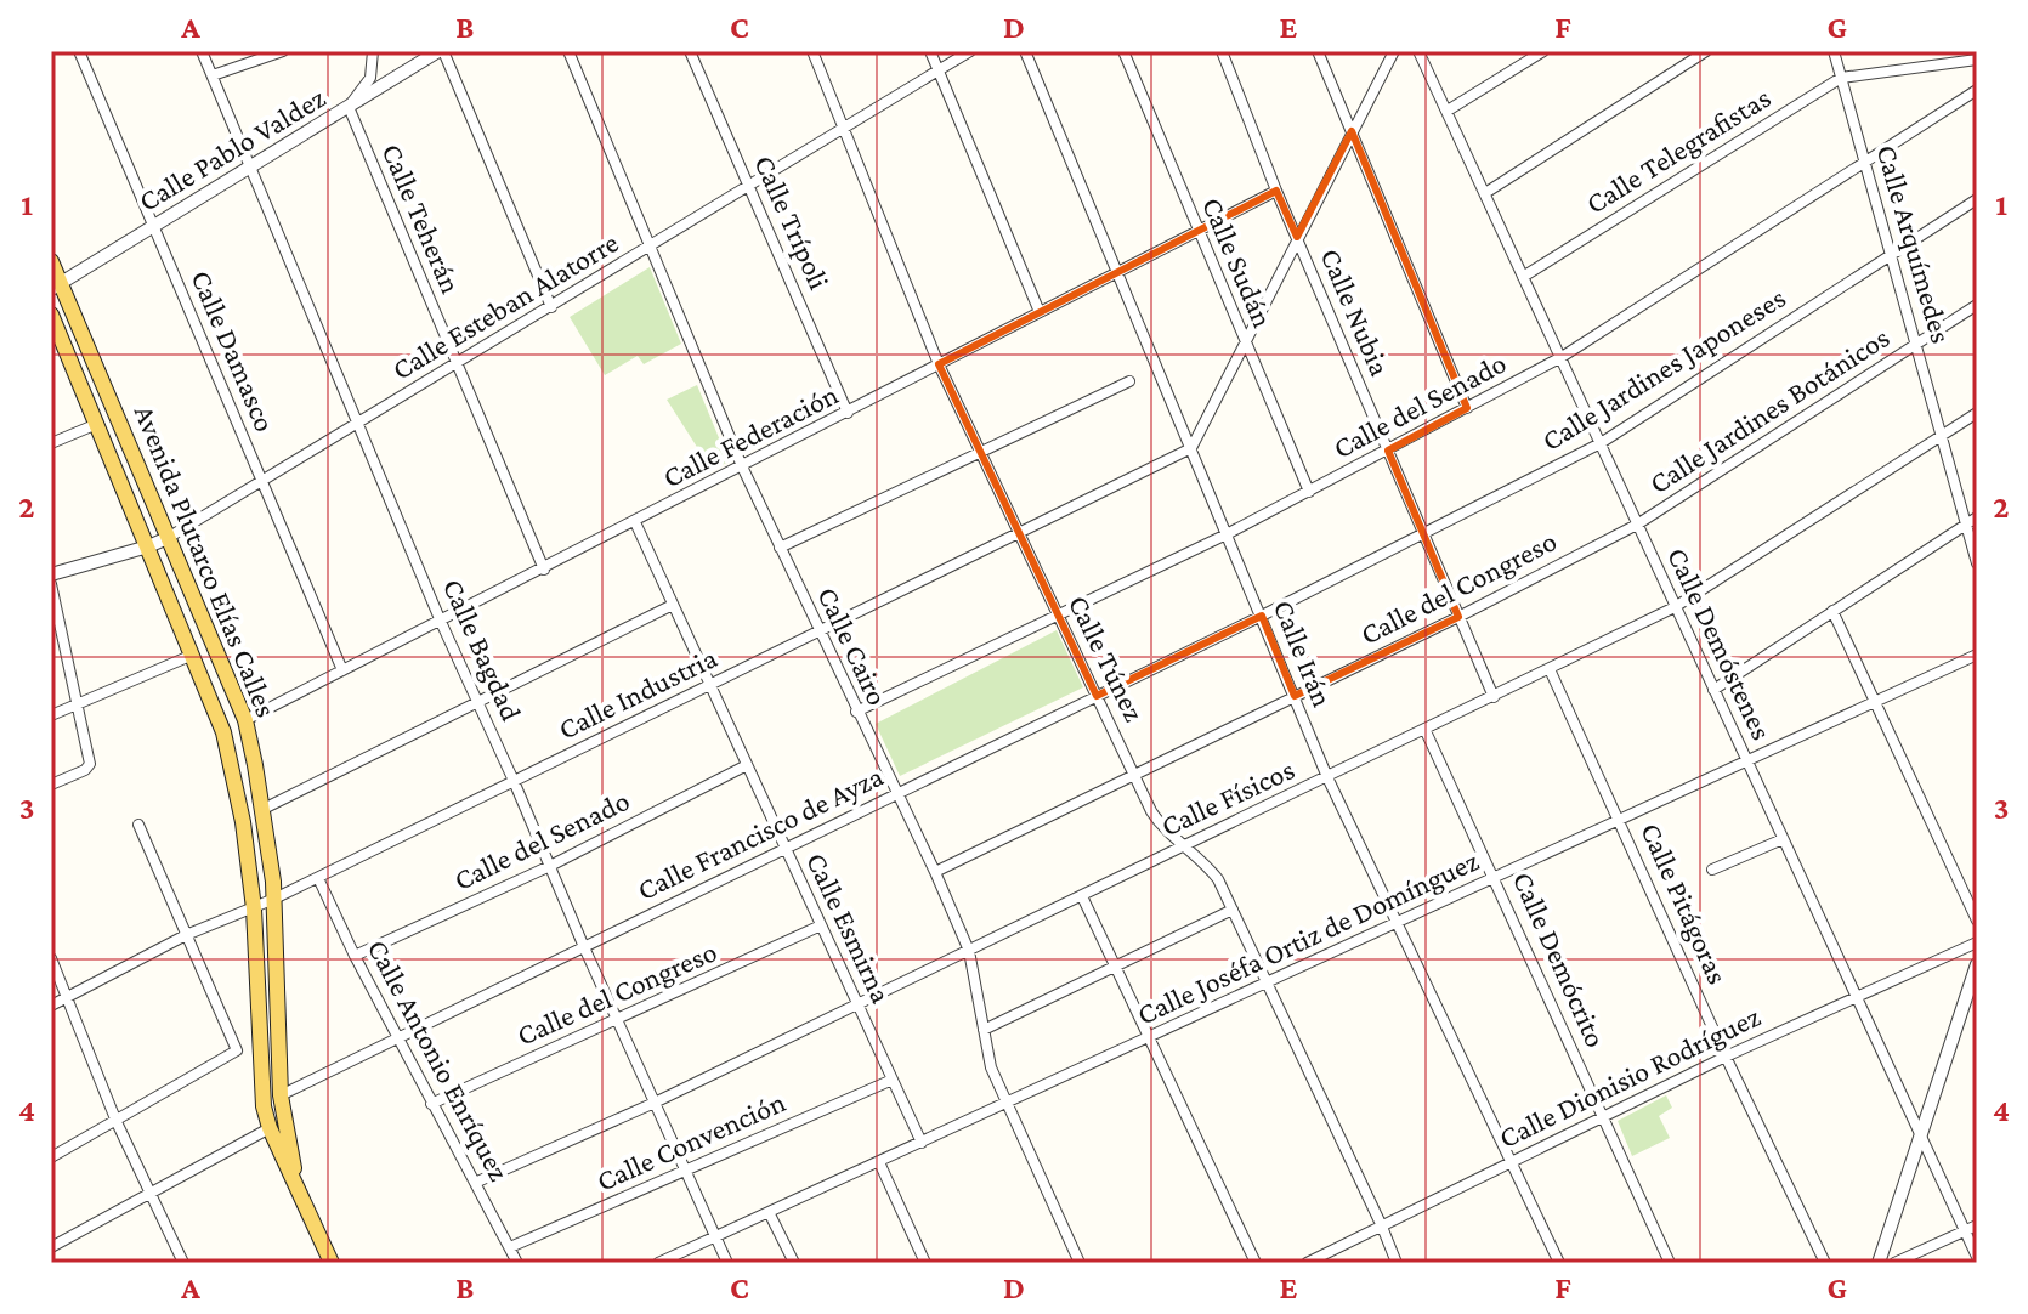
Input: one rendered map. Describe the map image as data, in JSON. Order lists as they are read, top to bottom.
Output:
{
  "streets": {
    "main road": ["Avenida Plutarco Elías Calles"],
    "street": [
      "Calle Pablo Valdez",
      "Calle Telegrafistas",
      "Calle Teherán",
      "Calle Trípoli",
      "Calle Arquímedes",
      "Calle Sudán",
      "Calle Esteban Alatorre",
      "Calle Nubia",
      "Calle Damasco",
      "Calle Jardines Japoneses",
      "Calle del Senado",
      "Calle Jardines Botánicos",
      "Calle Federación",
      "Calle del Congreso",
      "Calle Demóstenes",
      "Calle Cairo",
      "Calle Bagdad",
      "Calle Irán",
      "Calle Túnez",
      "Calle Industria",
      "Calle Físicos",
      "Calle Francisco de Ayza",
      "Calle Pitágoras",
      "Calle Esmirna",
      "Calle Joséfa Ortiz de Domínguez",
      "Calle Demócrito",
      "Calle Antonio Enríquez",
      "Calle Dionisio Rodríguez",
      "Calle Convención"
    ]
  },
  "crossings": [
    ["Calle Pablo Valdez", "Calle Teherán"],
    ["Calle Pablo Valdez", "Calle Damasco"],
    ["Calle Pablo Valdez", "Avenida Plutarco Elías Calles"],
    ["Calle Pablo Valdez", "Calle Bagdad"],
    ["Calle Telegrafistas", "Calle Arquímedes"],
    ["Calle Telegrafistas", "Calle Demóstenes"],
    ["Calle Teherán", "Calle Esteban Alatorre"],
    ["Calle Teherán", "Calle Federación"],
    ["Calle Trípoli", "Calle Esteban Alatorre"],
    ["Calle Trípoli", "Calle Federación"],
    ["Calle Arquímedes", "Calle Jardines Japoneses"],
    ["Calle Arquímedes", "Calle del Senado"],
    ["Calle Arquímedes", "Calle Jardines Botánicos"],
    ["Calle Arquímedes", "Calle Físicos"],
    ["Calle Sudán", "Calle del Senado"],
    ["Calle Sudán", "Calle Federación"],
    ["Calle Esteban Alatorre", "Calle Damasco"],
    ["Calle Esteban Alatorre", "Avenida Plutarco Elías Calles"],
    ["Calle Esteban Alatorre", "Calle Cairo"],
    ["Calle Esteban Alatorre", "Calle Bagdad"],
    ["Calle Esteban Alatorre", "Calle Túnez"],
    ["Calle Nubia", "Calle Jardines Japoneses"],
    ["Calle Nubia", "Calle del Senado"],
    ["Calle Nubia", "Calle Federación"],
    ["Calle Nubia", "Calle del Congreso"],
    ["Calle Nubia", "Calle Físicos"],
    ["Calle Damasco", "Calle Federación"],
    ["Calle Jardines Japoneses", "Calle Demóstenes"],
    ["Calle Jardines Japoneses", "Calle Irán"],
    ["Calle Jardines Japoneses", "Calle Francisco de Ayza"],
    ["Calle del Senado", "Calle Demóstenes"],
    ["Calle del Senado", "Calle Cairo"],
    ["Calle del Senado", "Calle Bagdad"],
    ["Calle del Senado", "Calle Irán"],
    ["Calle del Senado", "Calle Túnez"],
    ["Calle del Senado", "Calle Esmirna"],
    ["Calle del Senado", "Calle Antonio Enríquez"],
    ["Calle Jardines Botánicos", "Calle del Congreso"],
    ["Calle Jardines Botánicos", "Calle Demóstenes"],
    ["Calle Federación", "Avenida Plutarco Elías Calles"],
    ["Calle Federación", "Calle Cairo"],
    ["Calle Federación", "Calle Bagdad"],
    ["Calle Federación", "Calle Irán"],
    ["Calle Federación", "Calle Túnez"],
    ["Calle Federación", "Calle Esmirna"],
    ["Avenida Plutarco Elías Calles", "Calle Industria"],
    ["Avenida Plutarco Elías Calles", "Calle Francisco de Ayza"],
    ["Calle del Congreso", "Calle Demóstenes"],
    ["Calle del Congreso", "Calle Cairo"],
    ["Calle del Congreso", "Calle Bagdad"],
    ["Calle del Congreso", "Calle Irán"],
    ["Calle del Congreso", "Calle Túnez"],
    ["Calle del Congreso", "Calle Esmirna"],
    ["Calle del Congreso", "Calle Antonio Enríquez"],
    ["Calle Demóstenes", "Calle Físicos"],
    ["Calle Demóstenes", "Calle Joséfa Ortiz de Domínguez"],
    ["Calle Demóstenes", "Calle Dionisio Rodríguez"],
    ["Calle Cairo", "Calle Industria"],
    ["Calle Cairo", "Calle Físicos"],
    ["Calle Cairo", "Calle Francisco de Ayza"],
    ["Calle Cairo", "Calle Joséfa Ortiz de Domínguez"],
    ["Calle Bagdad", "Calle Industria"],
    ["Calle Bagdad", "Calle Físicos"],
    ["Calle Bagdad", "Calle Francisco de Ayza"],
    ["Calle Bagdad", "Calle Joséfa Ortiz de Domínguez"],
    ["Calle Bagdad", "Calle Convención"],
    ["Calle Irán", "Calle Industria"],
    ["Calle Irán", "Calle Físicos"],
    ["Calle Irán", "Calle Francisco de Ayza"],
    ["Calle Irán", "Calle Joséfa Ortiz de Domínguez"],
    ["Calle Irán", "Calle Dionisio Rodríguez"],
    ["Calle Túnez", "Calle Industria"],
    ["Calle Túnez", "Calle Físicos"],
    ["Calle Túnez", "Calle Francisco de Ayza"],
    ["Calle Túnez", "Calle Joséfa Ortiz de Domínguez"],
    ["Calle Túnez", "Calle Dionisio Rodríguez"],
    ["Calle Industria", "Calle Esmirna"],
    ["Calle Industria", "Calle Antonio Enríquez"],
    ["Calle Físicos", "Calle Pitágoras"],
    ["Calle Físicos", "Calle Esmirna"],
    ["Calle Físicos", "Calle Demócrito"],
    ["Calle Físicos", "Calle Antonio Enríquez"],
    ["Calle Francisco de Ayza", "Calle Esmirna"],
    ["Calle Francisco de Ayza", "Calle Antonio Enríquez"],
    ["Calle Pitágoras", "Calle Joséfa Ortiz de Domínguez"],
    ["Calle Pitágoras", "Calle Dionisio Rodríguez"],
    ["Calle Esmirna", "Calle Joséfa Ortiz de Domínguez"],
    ["Calle Esmirna", "Calle Convención"],
    ["Calle Joséfa Ortiz de Domínguez", "Calle Demócrito"],
    ["Calle Demócrito", "Calle Dionisio Rodríguez"],
    ["Calle Antonio Enríquez", "Calle Convención"]
  ],
  "grid": {
    "columns": [
      "A",
      "B",
      "C",
      "D",
      "E",
      "F",
      "G"
    ],
    "rows": [
      "1",
      "2",
      "3",
      "4"
    ]
  }
}
